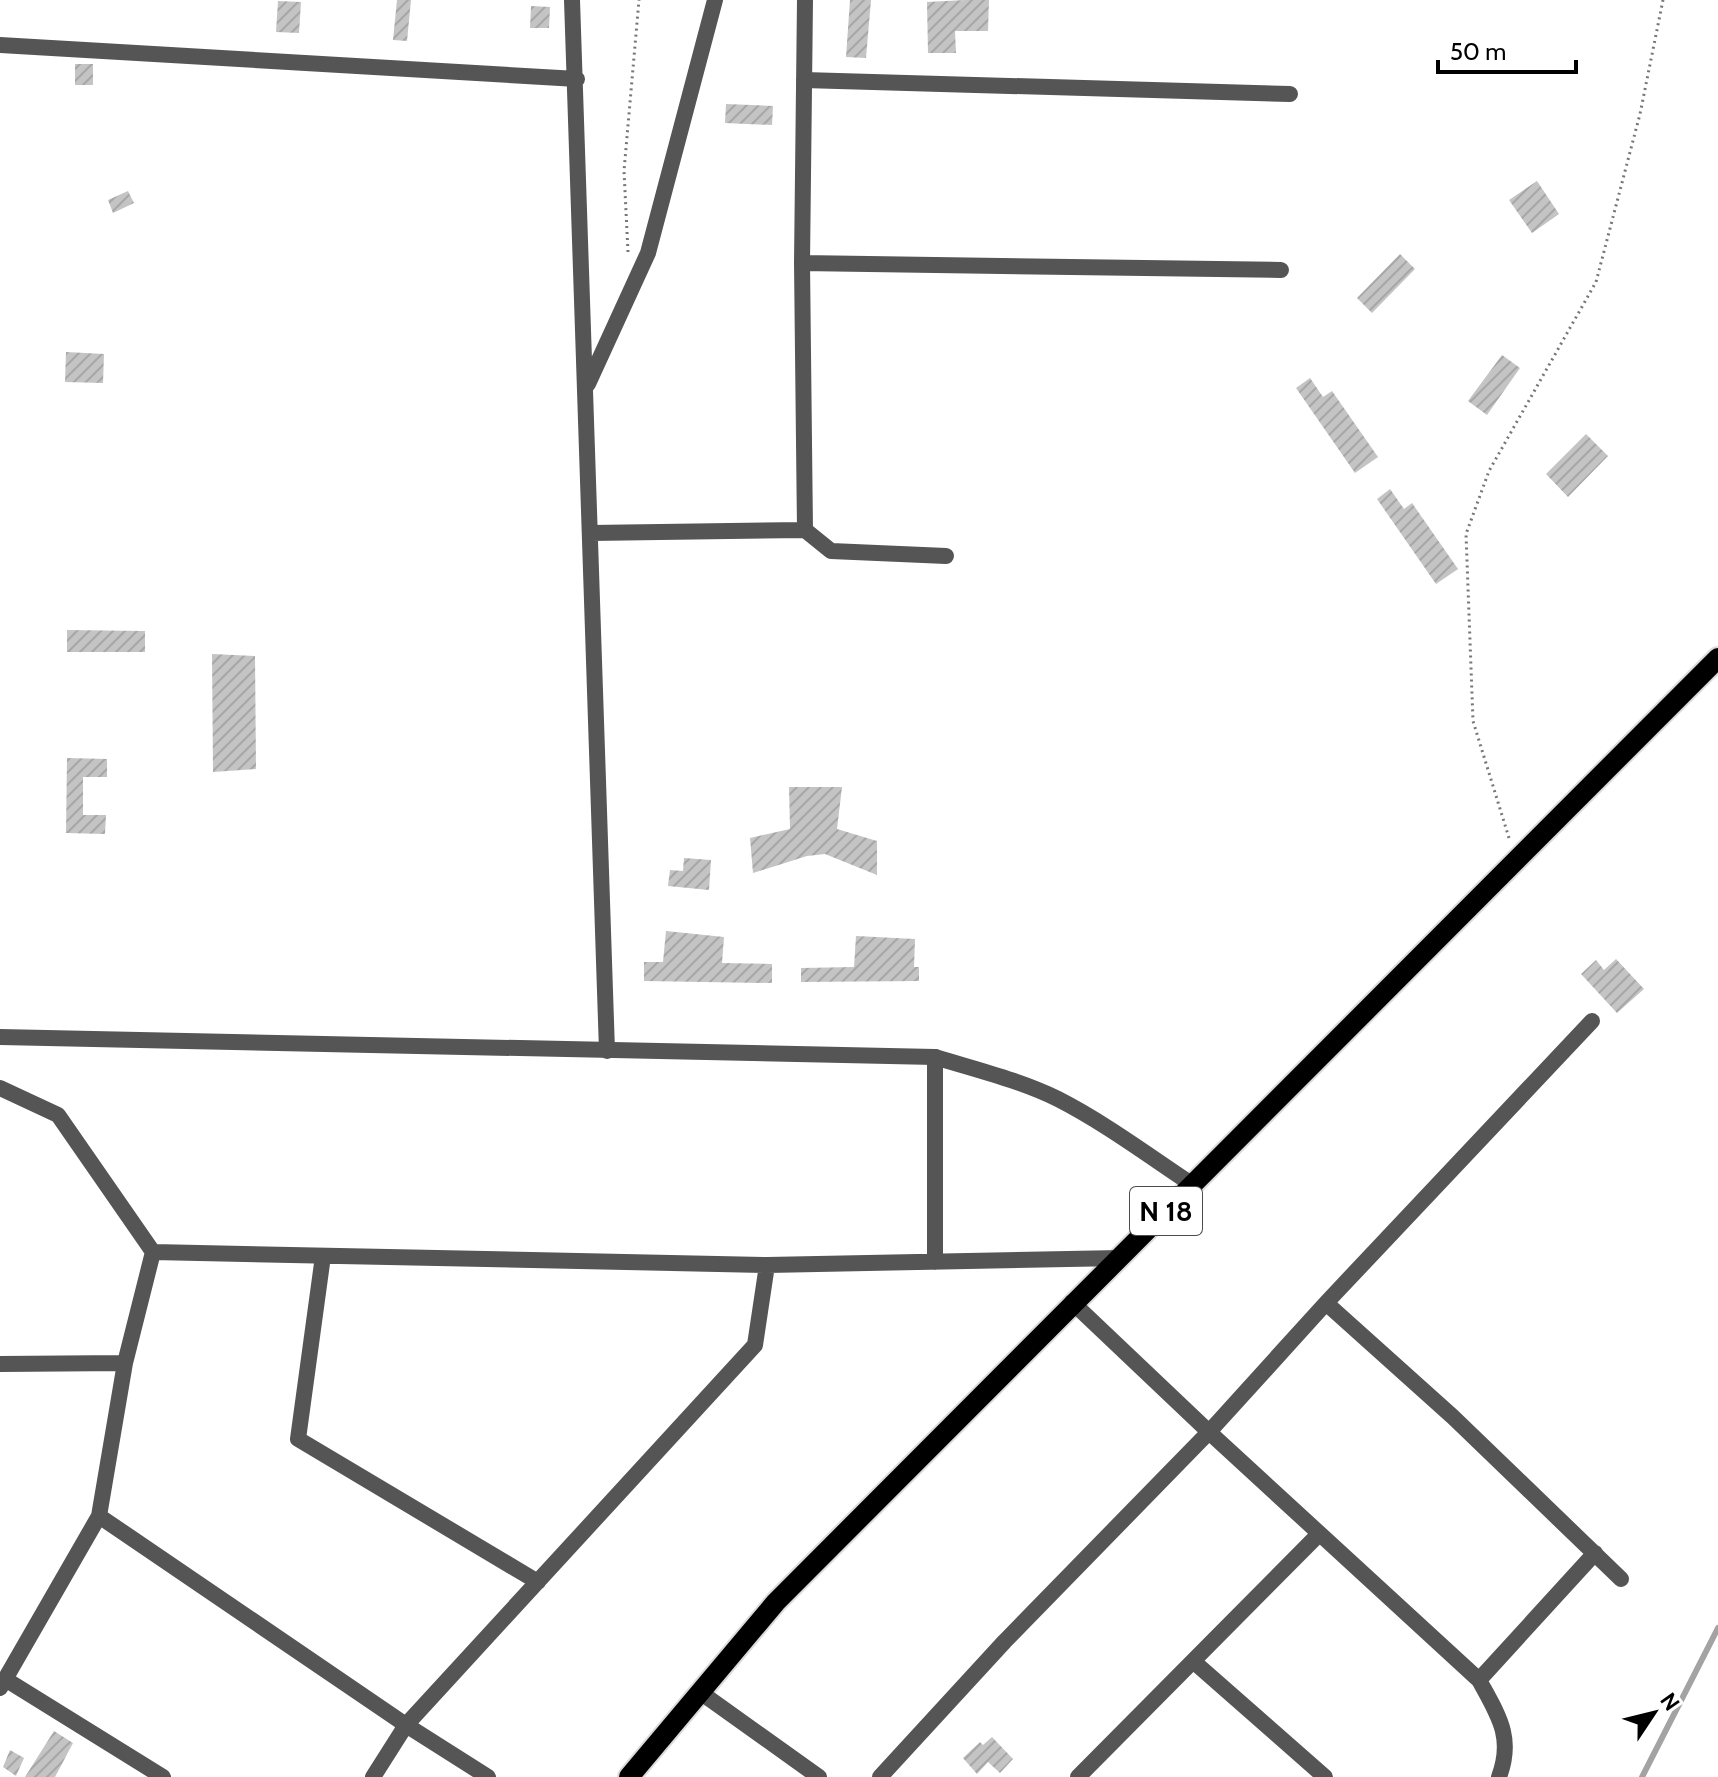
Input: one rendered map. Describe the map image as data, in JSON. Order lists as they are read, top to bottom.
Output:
{
  "streets": {
    "main road": ["N 18"]
  },
  "scale_bar": "50 m",
  "north": "top right"
}
